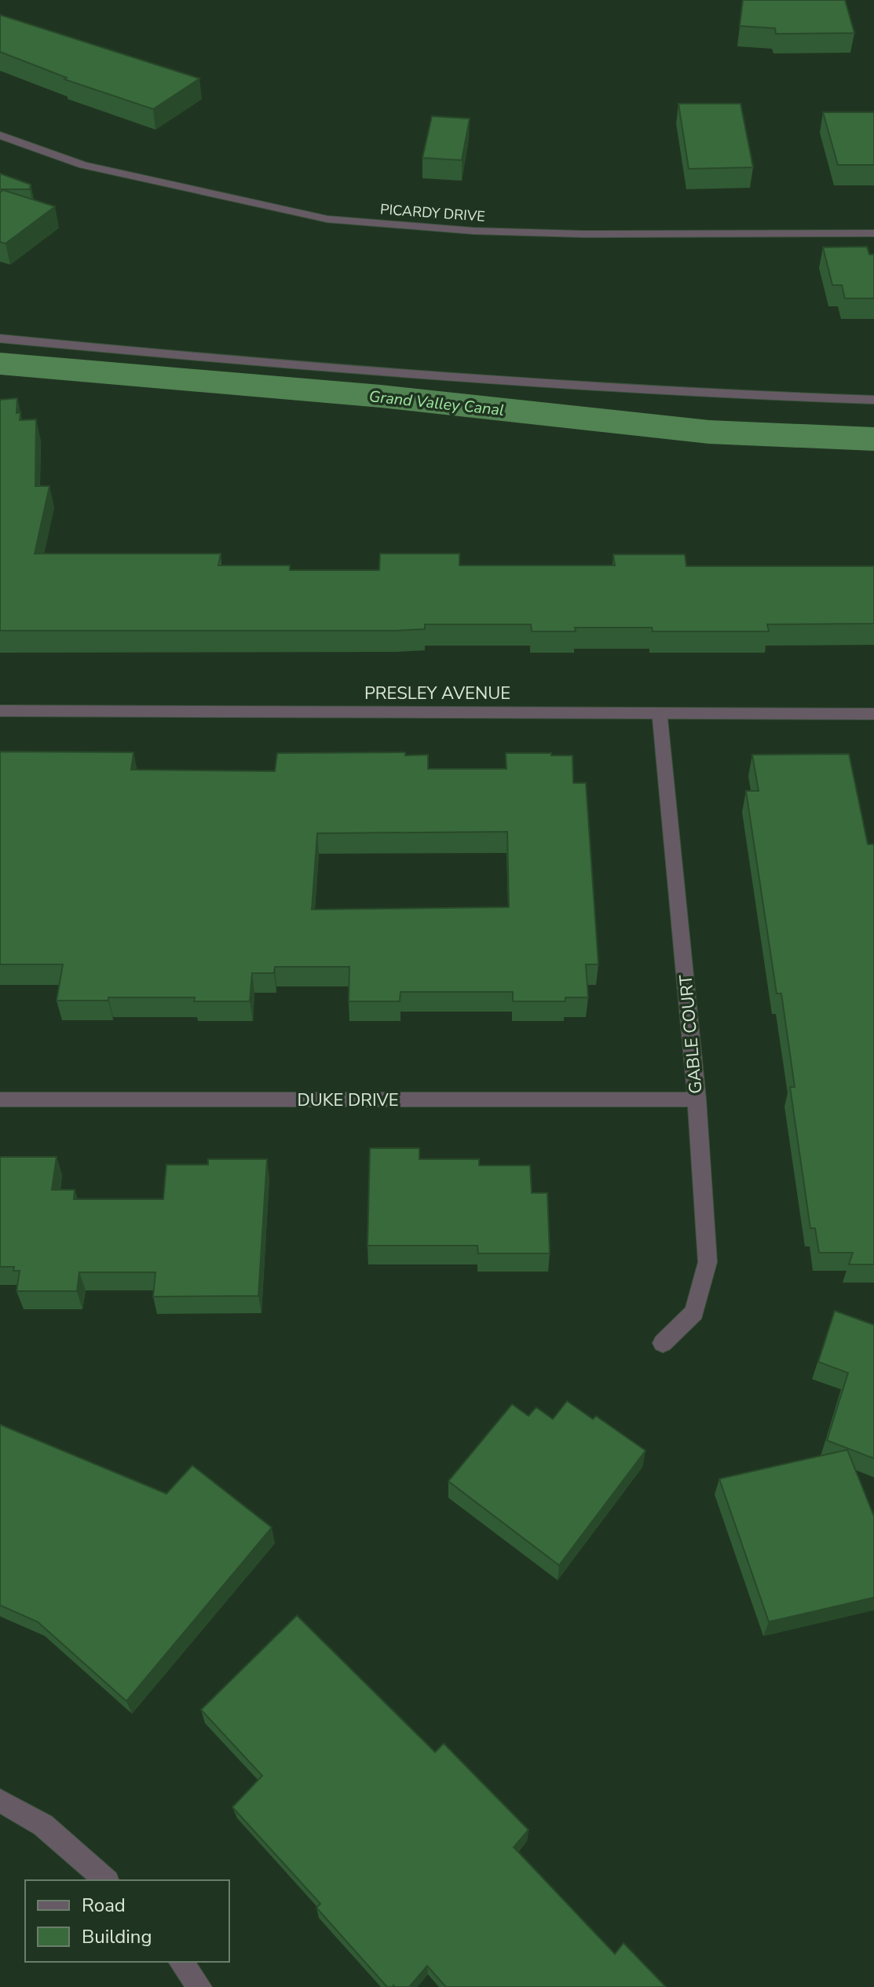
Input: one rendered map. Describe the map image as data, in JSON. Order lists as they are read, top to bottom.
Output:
{
  "streets": {
    "street": [
      "PICARDY DRIVE",
      "PRESLEY AVENUE",
      "GABLE COURT",
      "DUKE DRIVE"
    ]
  },
  "crossings": [
    ["PRESLEY AVENUE", "GABLE COURT"],
    ["GABLE COURT", "DUKE DRIVE"]
  ],
  "water": ["Grand Valley Canal"],
  "legend": ["Road", "Building"]
}
